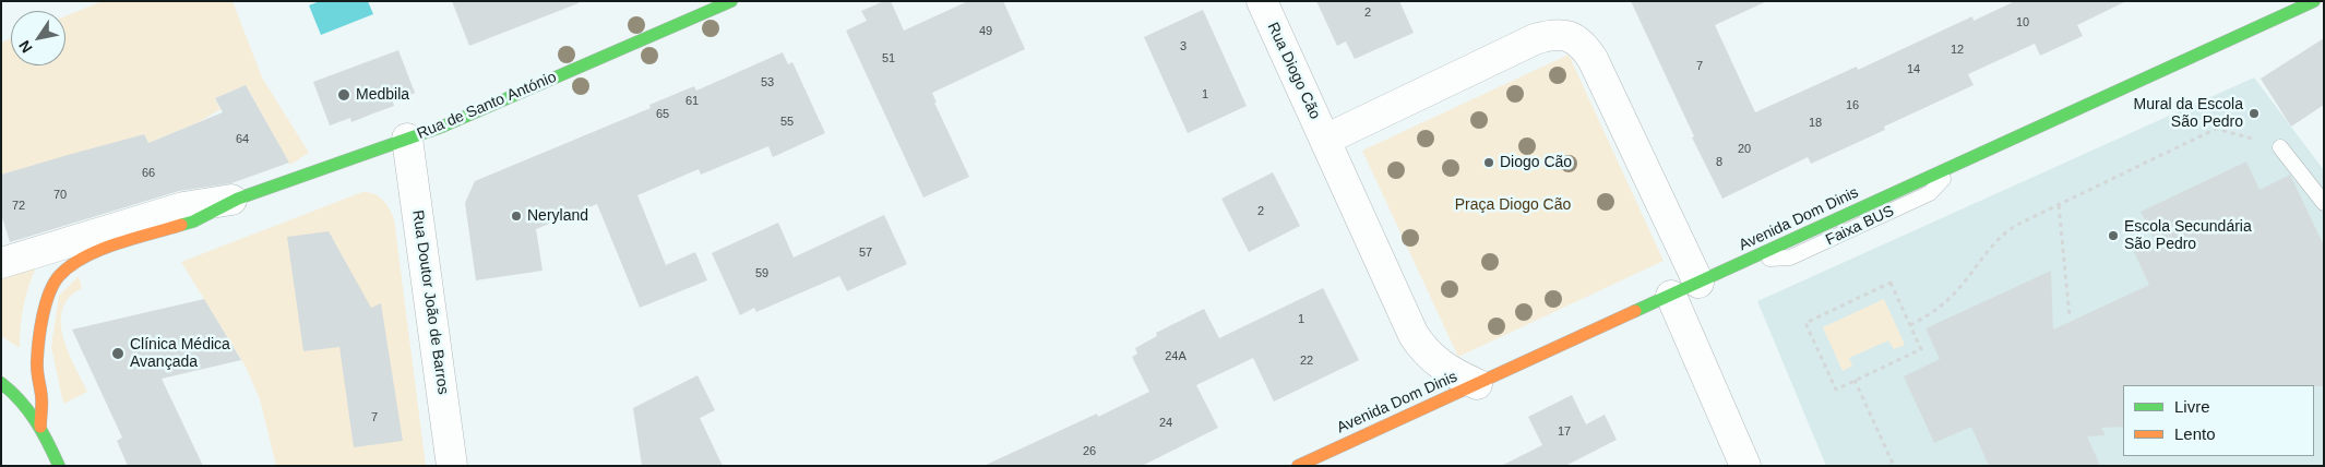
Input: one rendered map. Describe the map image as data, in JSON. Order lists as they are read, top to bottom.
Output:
{
  "streets": {
    "street": [
      "Rua Diogo Cão",
      "Rua de Santo António",
      "Avenida Dom Dinis",
      "Rua Doutor João de Barros"
    ],
    "lane": ["Faixa BUS"]
  },
  "crossings": [
    ["Rua de Santo António", "Rua Doutor João de Barros"],
    ["Avenida Dom Dinis", "Faixa BUS"]
  ],
  "parks": ["Praça Diogo Cão"],
  "places": [
    "Medbila",
    "Mural da Escola São Pedro",
    "Diogo Cão",
    "Neryland",
    "Escola Secundária São Pedro",
    "Clínica Médica Avançada"
  ],
  "house_numbers": [
    "2",
    "10",
    "49",
    "3",
    "12",
    "51",
    "7",
    "14",
    "53",
    "1",
    "61",
    "16",
    "65",
    "55",
    "18",
    "64",
    "20",
    "8",
    "66",
    "70",
    "72",
    "2",
    "57",
    "59",
    "1",
    "24A",
    "22",
    "7",
    "24",
    "17",
    "26"
  ],
  "legend": ["Livre", "Lento"],
  "north": "bottom left"
}
